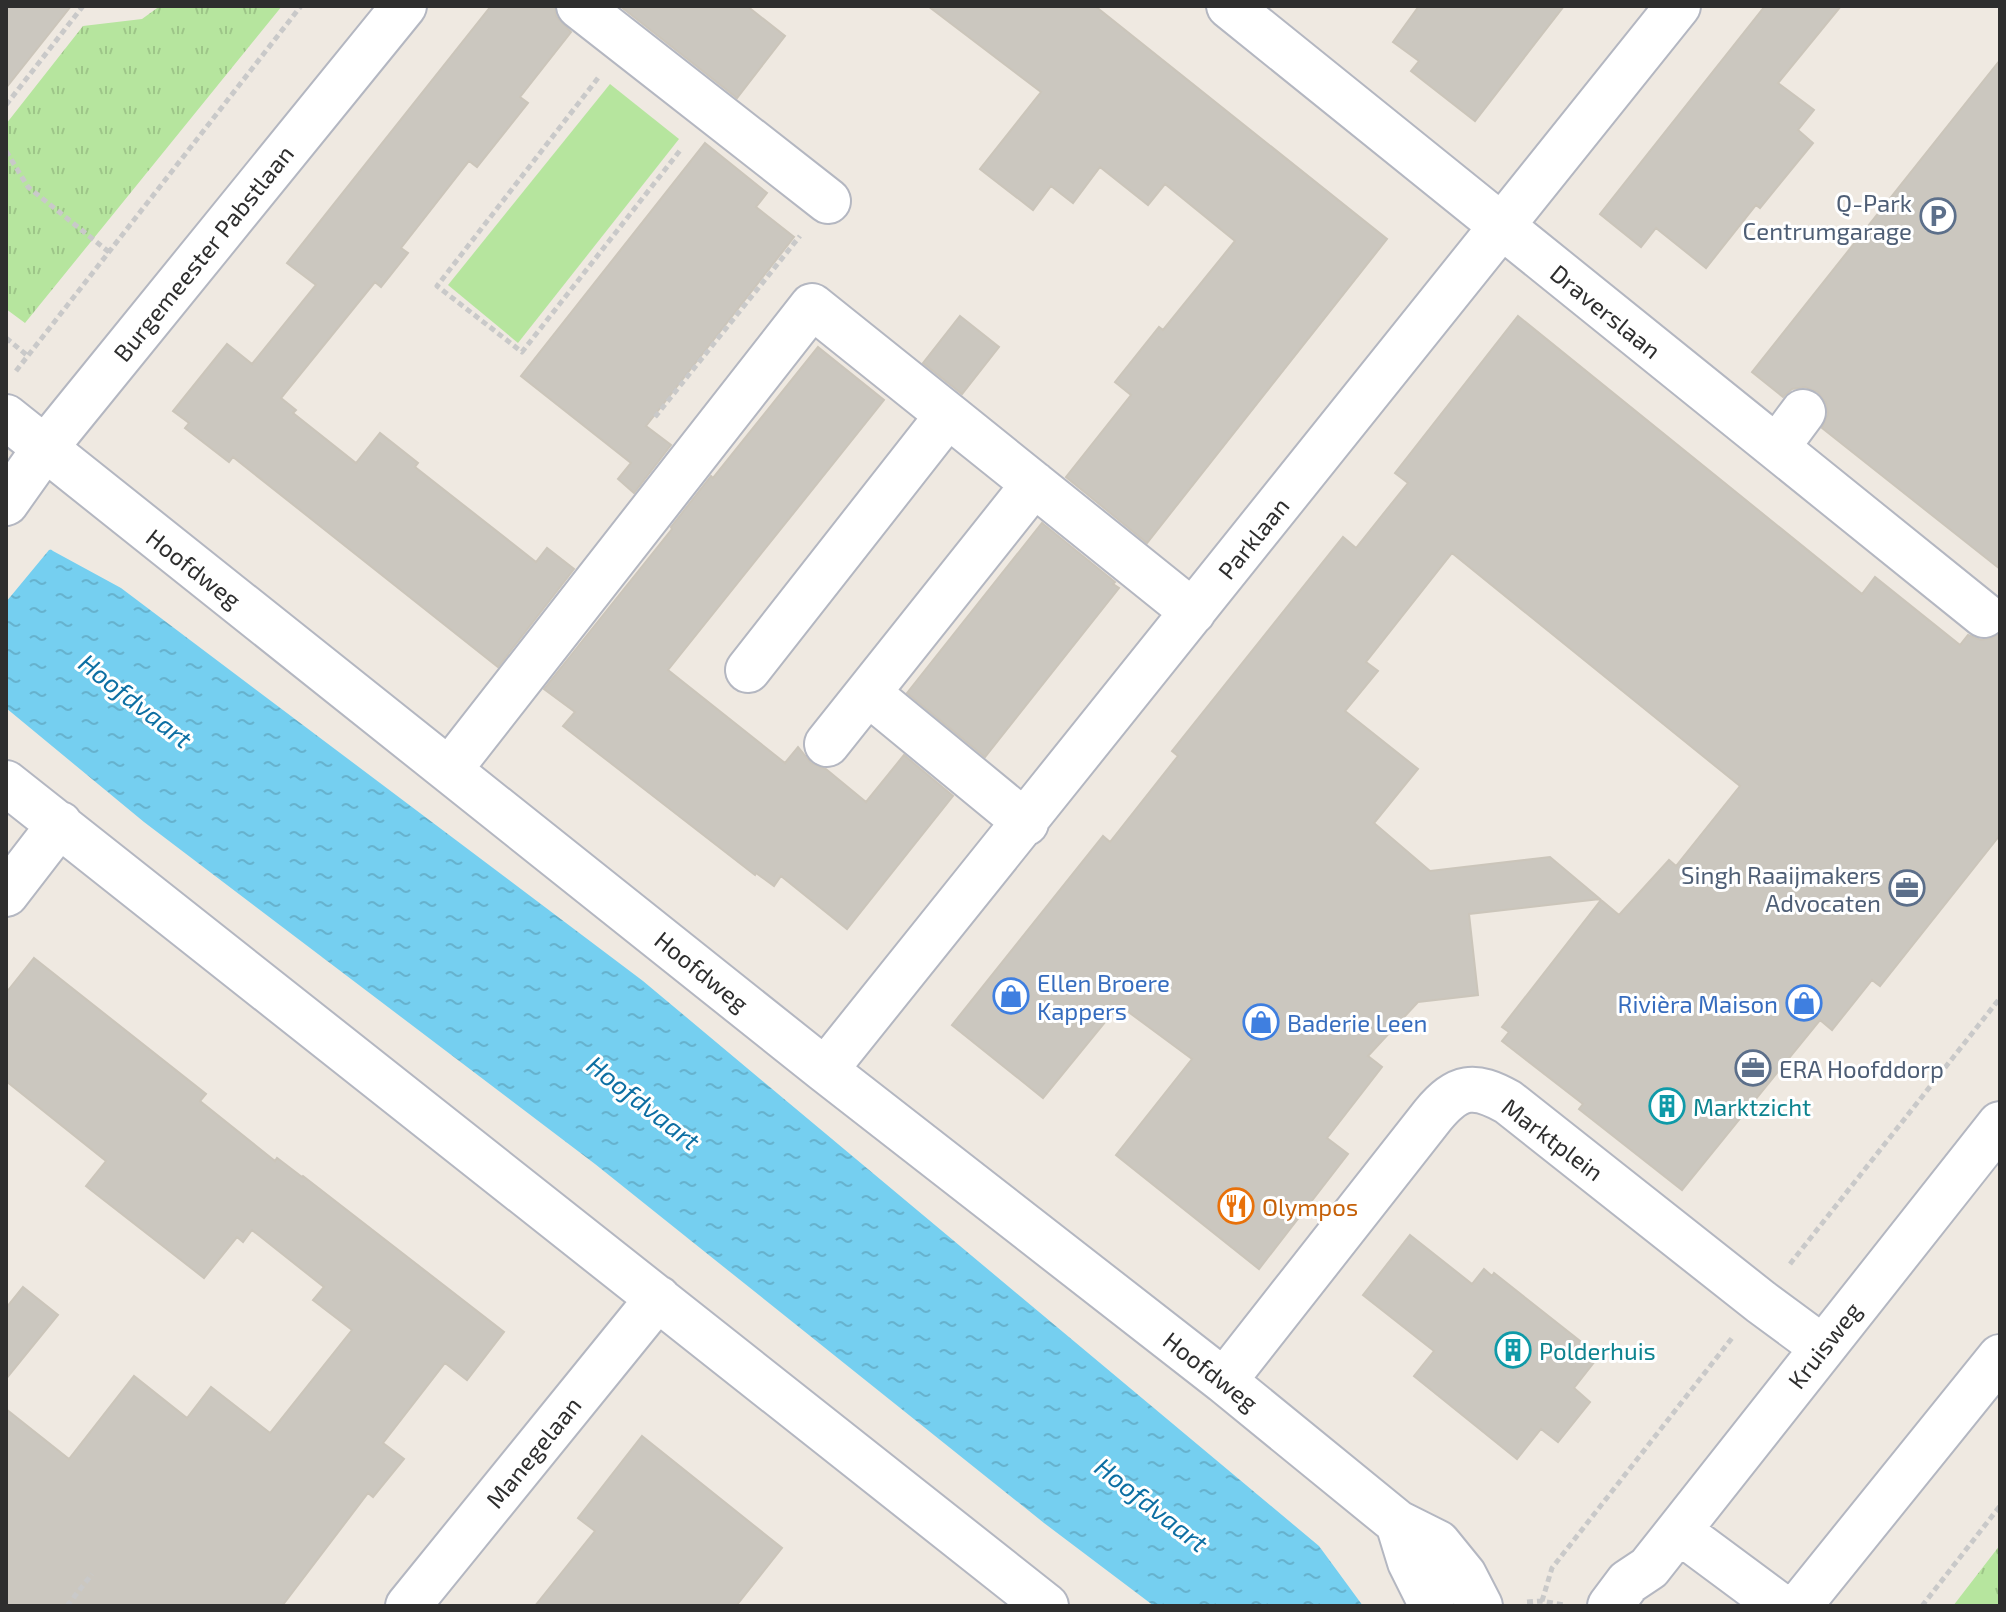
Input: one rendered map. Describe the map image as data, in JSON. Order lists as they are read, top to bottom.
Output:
{
  "streets": {
    "street": [
      "Burgemeester Pabstlaan",
      "Draverslaan",
      "Parklaan",
      "Hoofdweg",
      "Marktplein",
      "Kruisweg",
      "Manegelaan"
    ]
  },
  "crossings": [
    ["Burgemeester Pabstlaan", "Hoofdweg"],
    ["Draverslaan", "Parklaan"],
    ["Parklaan", "Hoofdweg"],
    ["Hoofdweg", "Marktplein"],
    ["Marktplein", "Kruisweg"]
  ],
  "water": ["Hoofdvaart"],
  "places": {
    "parking": ["Q-Park Centrumgarage"],
    "office": ["Singh Raaijmakers Advocaten", "ERA Hoofddorp"],
    "shop": ["Ellen Broere Kappers", "Rivièra Maison", "Baderie Leen"],
    "building": ["Marktzicht", "Polderhuis"],
    "restaurant": ["Olympos"]
  }
}
